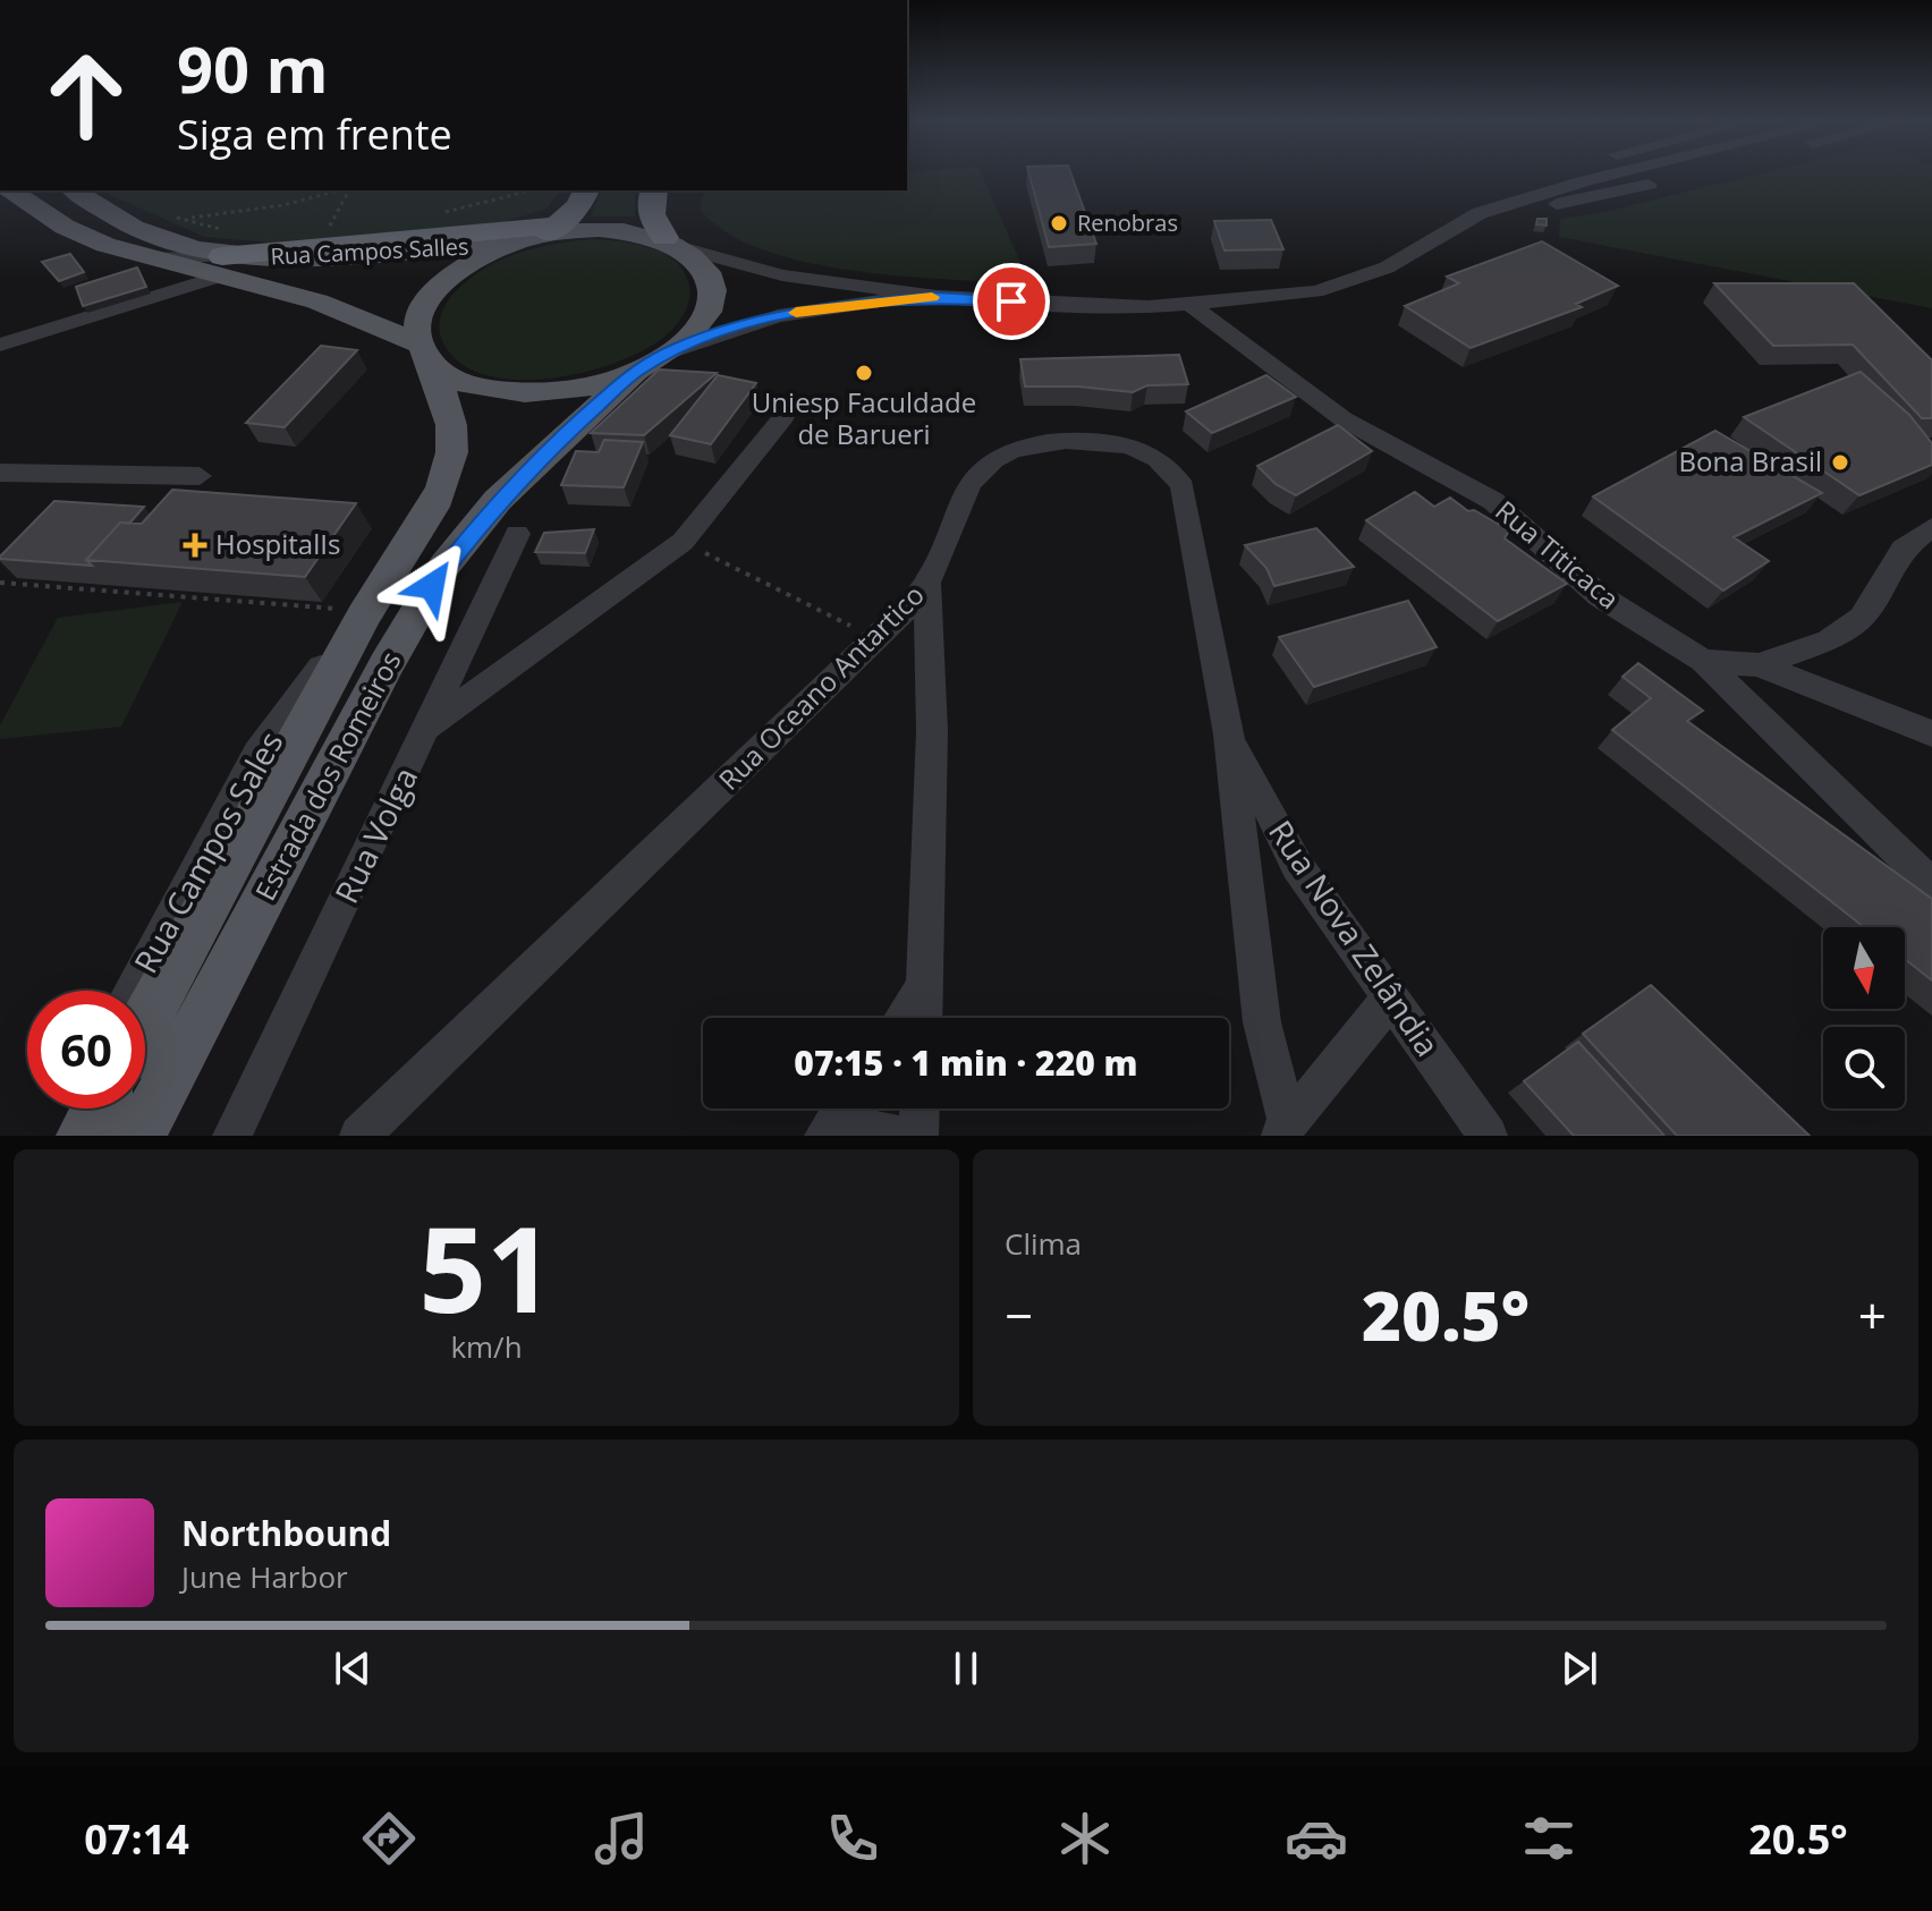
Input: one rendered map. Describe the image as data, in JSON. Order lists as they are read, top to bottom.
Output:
{
  "streets": {
    "main road": ["Rua Campos Salles", "Estrada dos Romeiros"],
    "street": [
      "Rua Titicaca",
      "Rua Oceano Antartico",
      "Rua Volga",
      "Rua Campos Sales",
      "Rua Nova Zelândia"
    ]
  },
  "crossings": [
    ["Rua Campos Salles", "Estrada dos Romeiros"],
    ["Rua Oceano Antartico", "Rua Nova Zelândia"],
    ["Estrada dos Romeiros", "Rua Campos Sales"]
  ],
  "places": {
    "other": ["Renobras", "Uniesp Faculdade de Barueri", "Bona Brasil"],
    "health": ["HospitalIs"]
  },
  "north": "bottom",
  "page": {
    "turn": ["90 m", "Siga em frente"],
    "limit": "60",
    "trip": "07:15 · 1 min · 220 m",
    "tile": [
      ["51", "km/h"],
      "Clima"
    ],
    "heat": ["−", "20.5°", "+"],
    "song": ["Northbound", "June Harbor"],
    "tabs": ["07:14", "20.5°"]
  }
}
